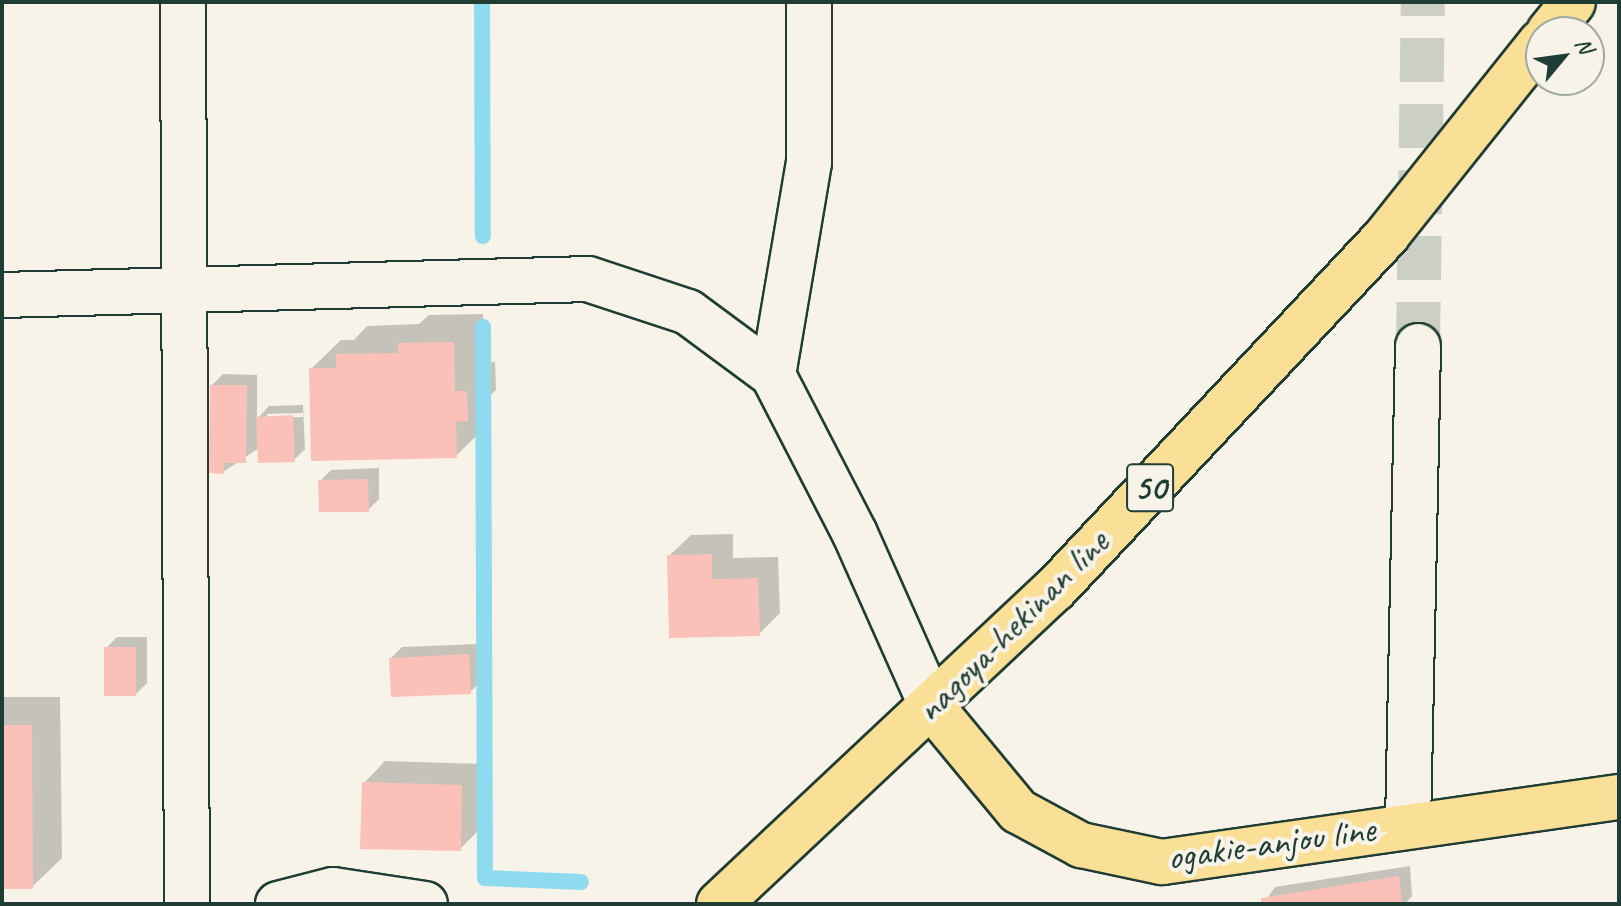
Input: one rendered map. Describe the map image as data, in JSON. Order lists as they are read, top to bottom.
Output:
{
  "streets": {
    "main road": ["50", "nagoya-hekinan line", "ogakie-anjou line"]
  },
  "crossings": [
    ["nagoya-hekinan line", "ogakie-anjou line"]
  ],
  "north": "top right"
}
